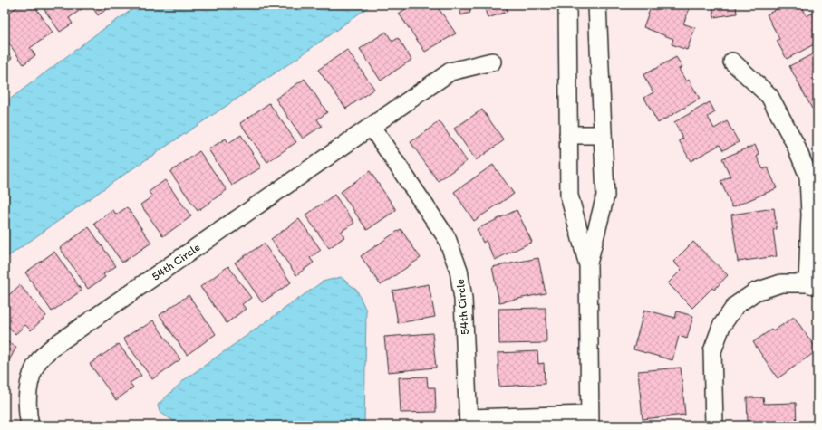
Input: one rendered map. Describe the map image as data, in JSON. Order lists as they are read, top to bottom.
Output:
{
  "streets": {
    "street": ["54th Circle"]
  }
}
